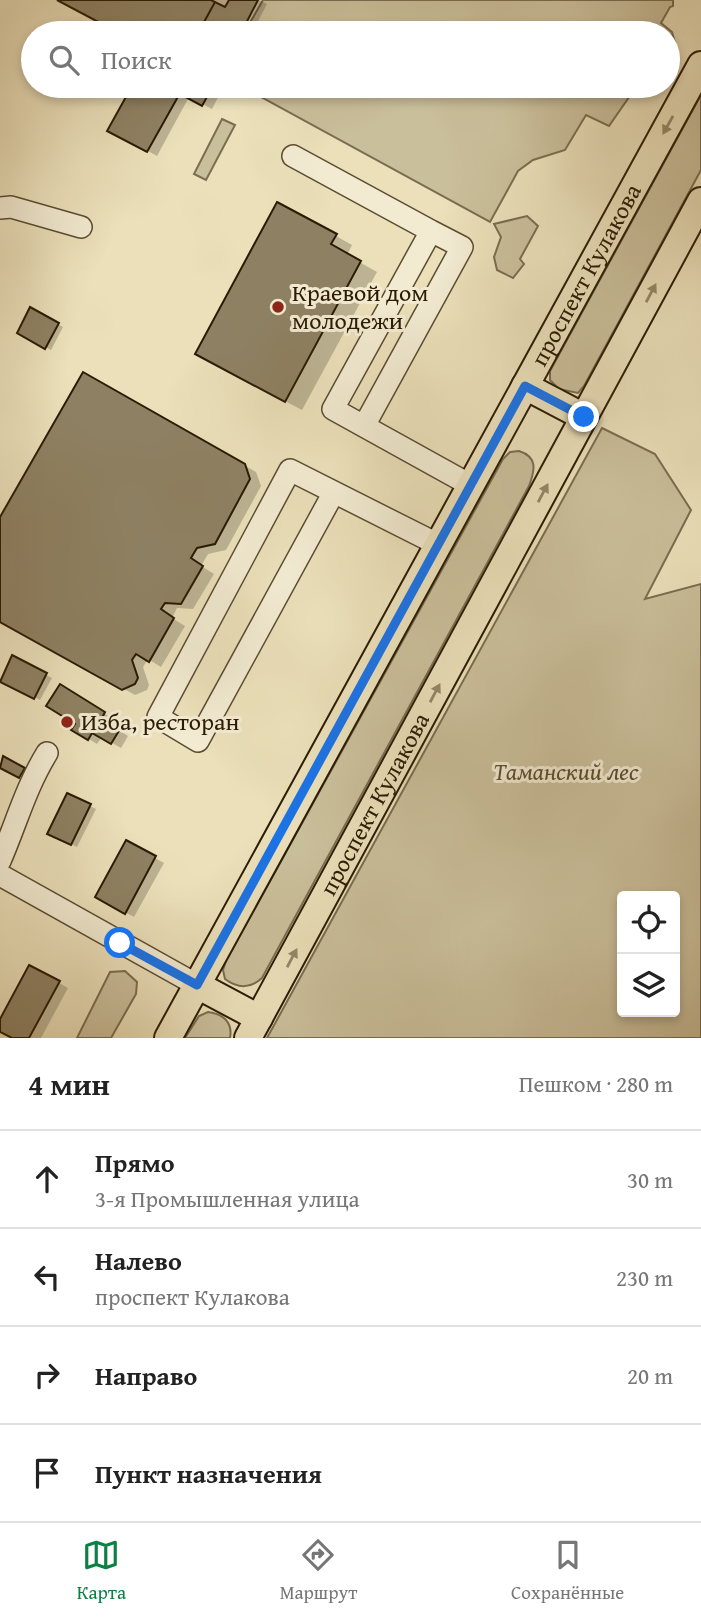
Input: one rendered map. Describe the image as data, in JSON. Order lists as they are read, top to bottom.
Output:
{
  "streets": {
    "main road": ["проспект Кулакова"]
  },
  "parks": ["Таманский лес"],
  "places": ["Краевой дом молодежи", "Изба, ресторан"],
  "page": {
    "search": "Поиск",
    "heading": ["4 мин", "Пешком · 280 m"],
    "list": [
      ["Прямо", "3-я Промышленная улица", "30 m"],
      ["Налево", "проспект Кулакова", "230 m"],
      ["Направо", "20 m"],
      "Пункт назначения"
    ],
    "nav": ["Карта", "Маршрут", "Сохранённые"]
  }
}
